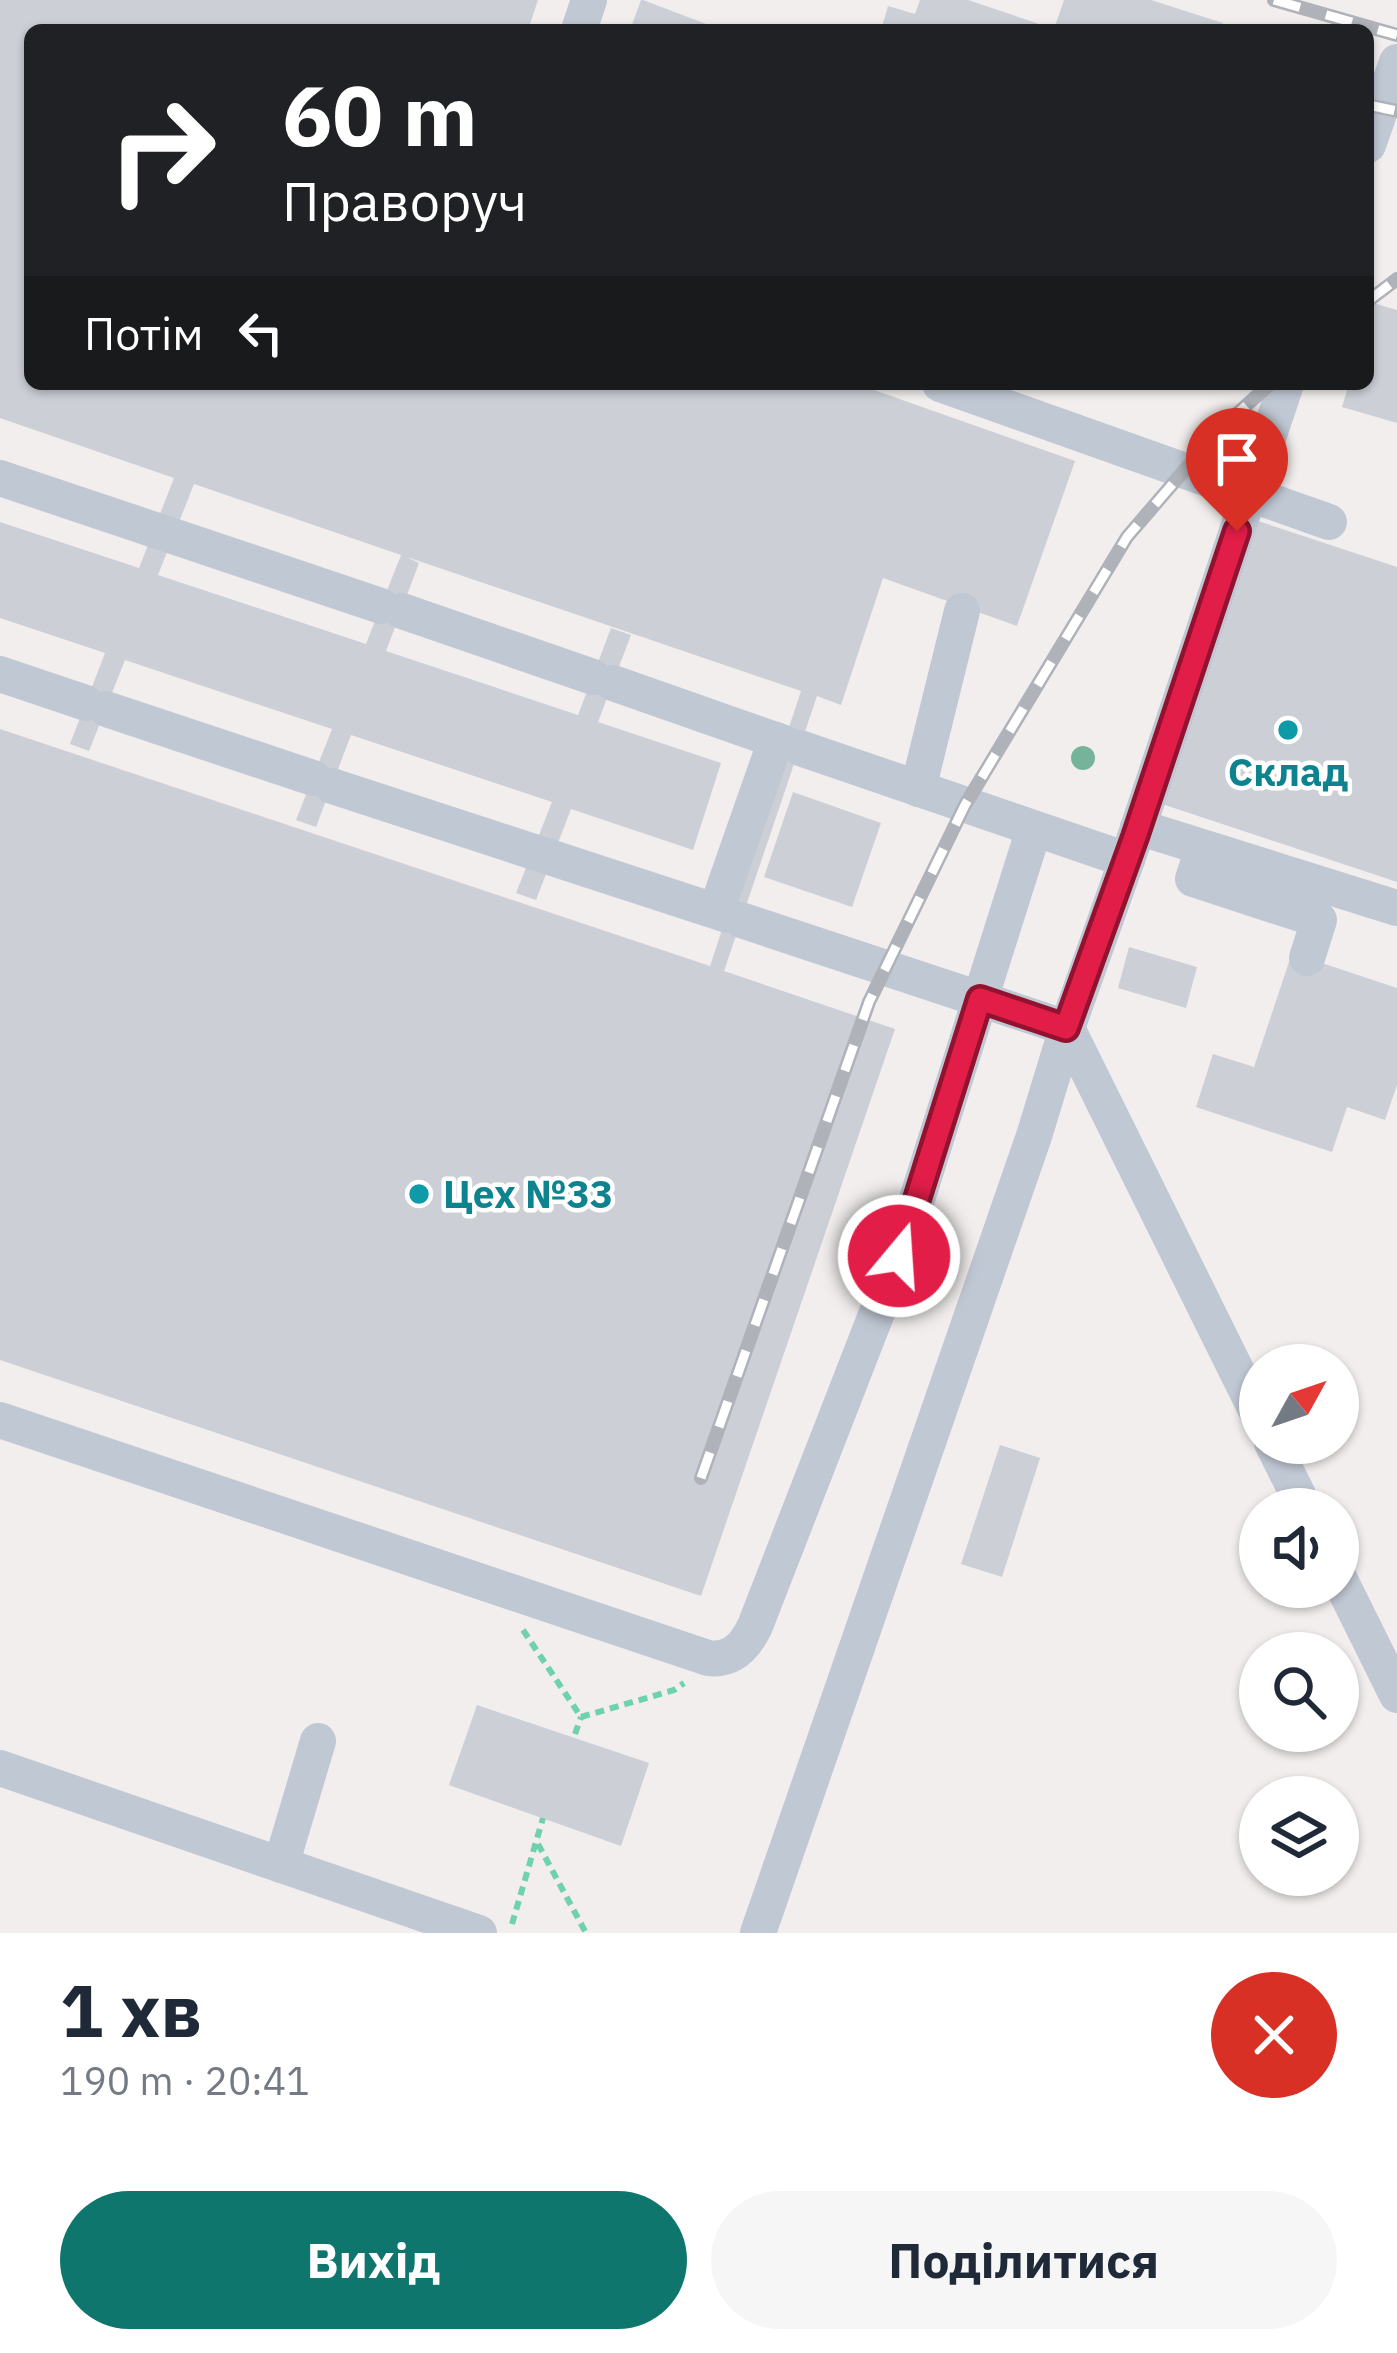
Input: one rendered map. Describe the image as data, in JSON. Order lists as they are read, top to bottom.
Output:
{
  "places": ["Склад", "Цех №33"],
  "north": "top right",
  "page": {
    "turn": ["60 m", "Праворуч"],
    "then": "Потім",
    "heading": ["1 хв", "190 m · 20:41"],
    "buttons": ["Вихід", "Поділитися"]
  }
}
